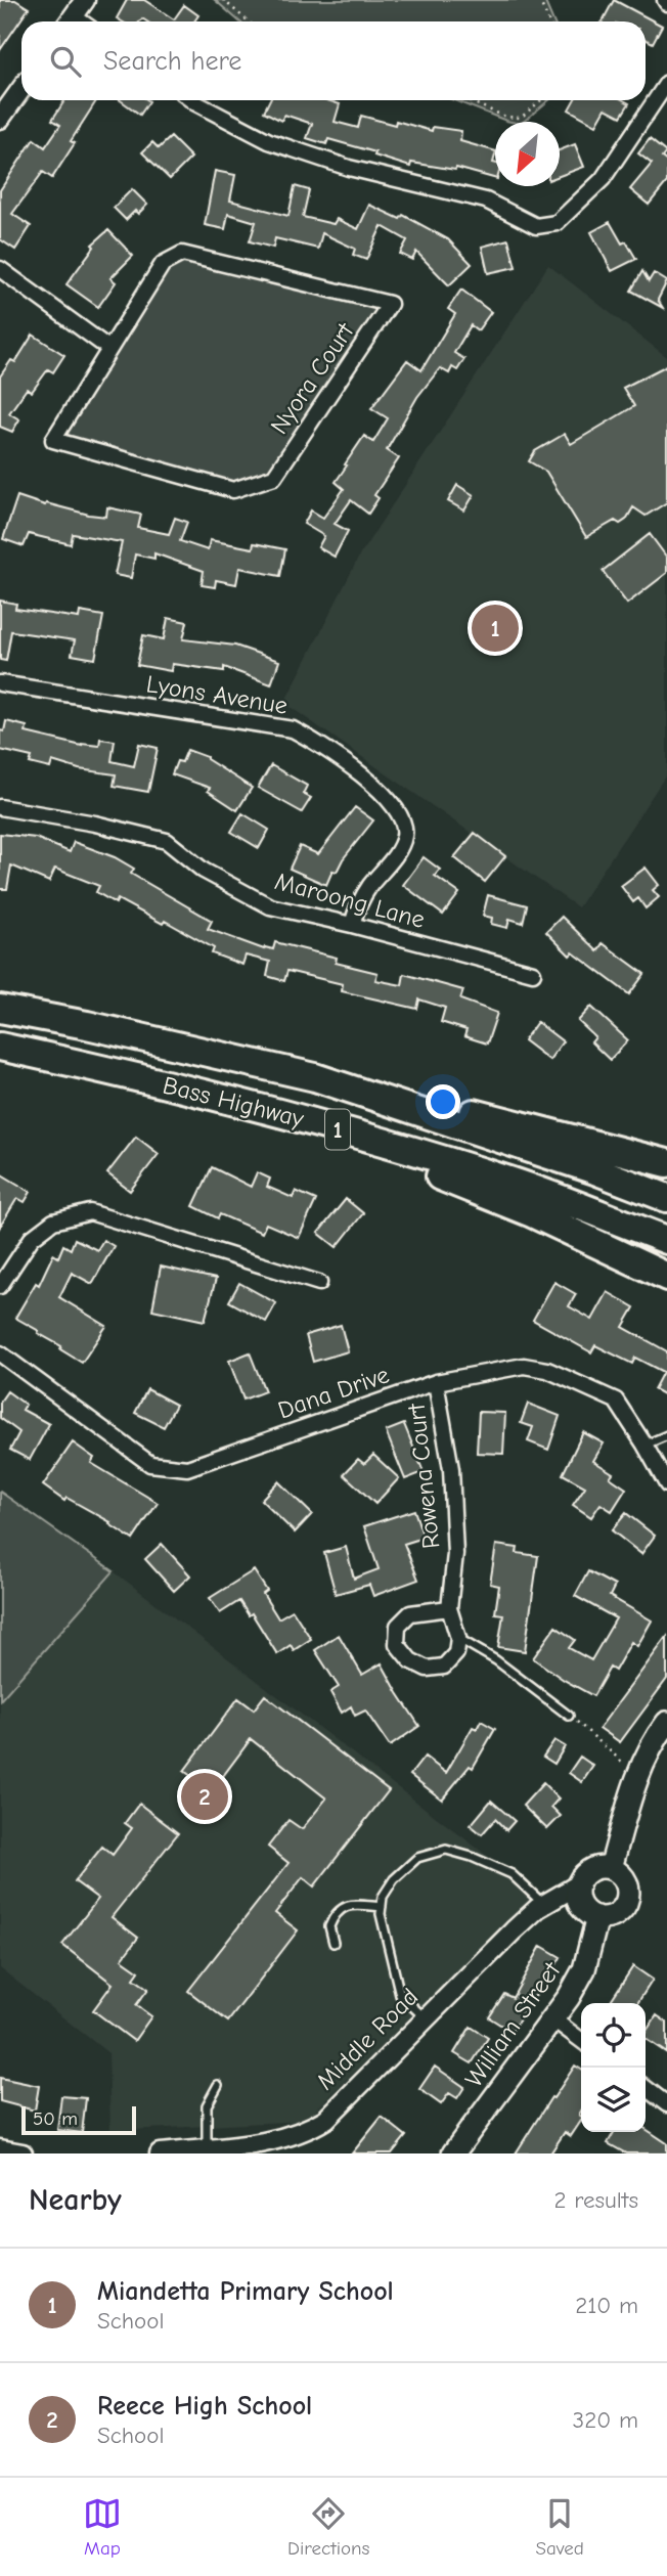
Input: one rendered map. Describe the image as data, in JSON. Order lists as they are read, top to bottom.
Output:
{
  "streets": {
    "highway": ["Bass Highway", "1"],
    "main road": ["William Street"],
    "street": [
      "Nyora Court",
      "Lyons Avenue",
      "Maroong Lane",
      "Dana Drive",
      "Rowena Court",
      "Middle Road"
    ]
  },
  "crossings": [
    ["Lyons Avenue", "Maroong Lane"],
    ["Dana Drive", "Rowena Court"],
    ["William Street", "Middle Road"]
  ],
  "scale_bar": "50 m",
  "north": "bottom left",
  "page": {
    "search": "Search here",
    "pins": ["1", "2"],
    "scale": "50 m",
    "heading": ["Nearby", "2 results"],
    "list": [
      {
        "mark": "1",
        "name": "Miandetta Primary School",
        "note": "School",
        "value": "210 m"
      },
      {
        "mark": "2",
        "name": "Reece High School",
        "note": "School",
        "value": "320 m"
      }
    ],
    "nav": ["Map", "Directions", "Saved"]
  }
}
